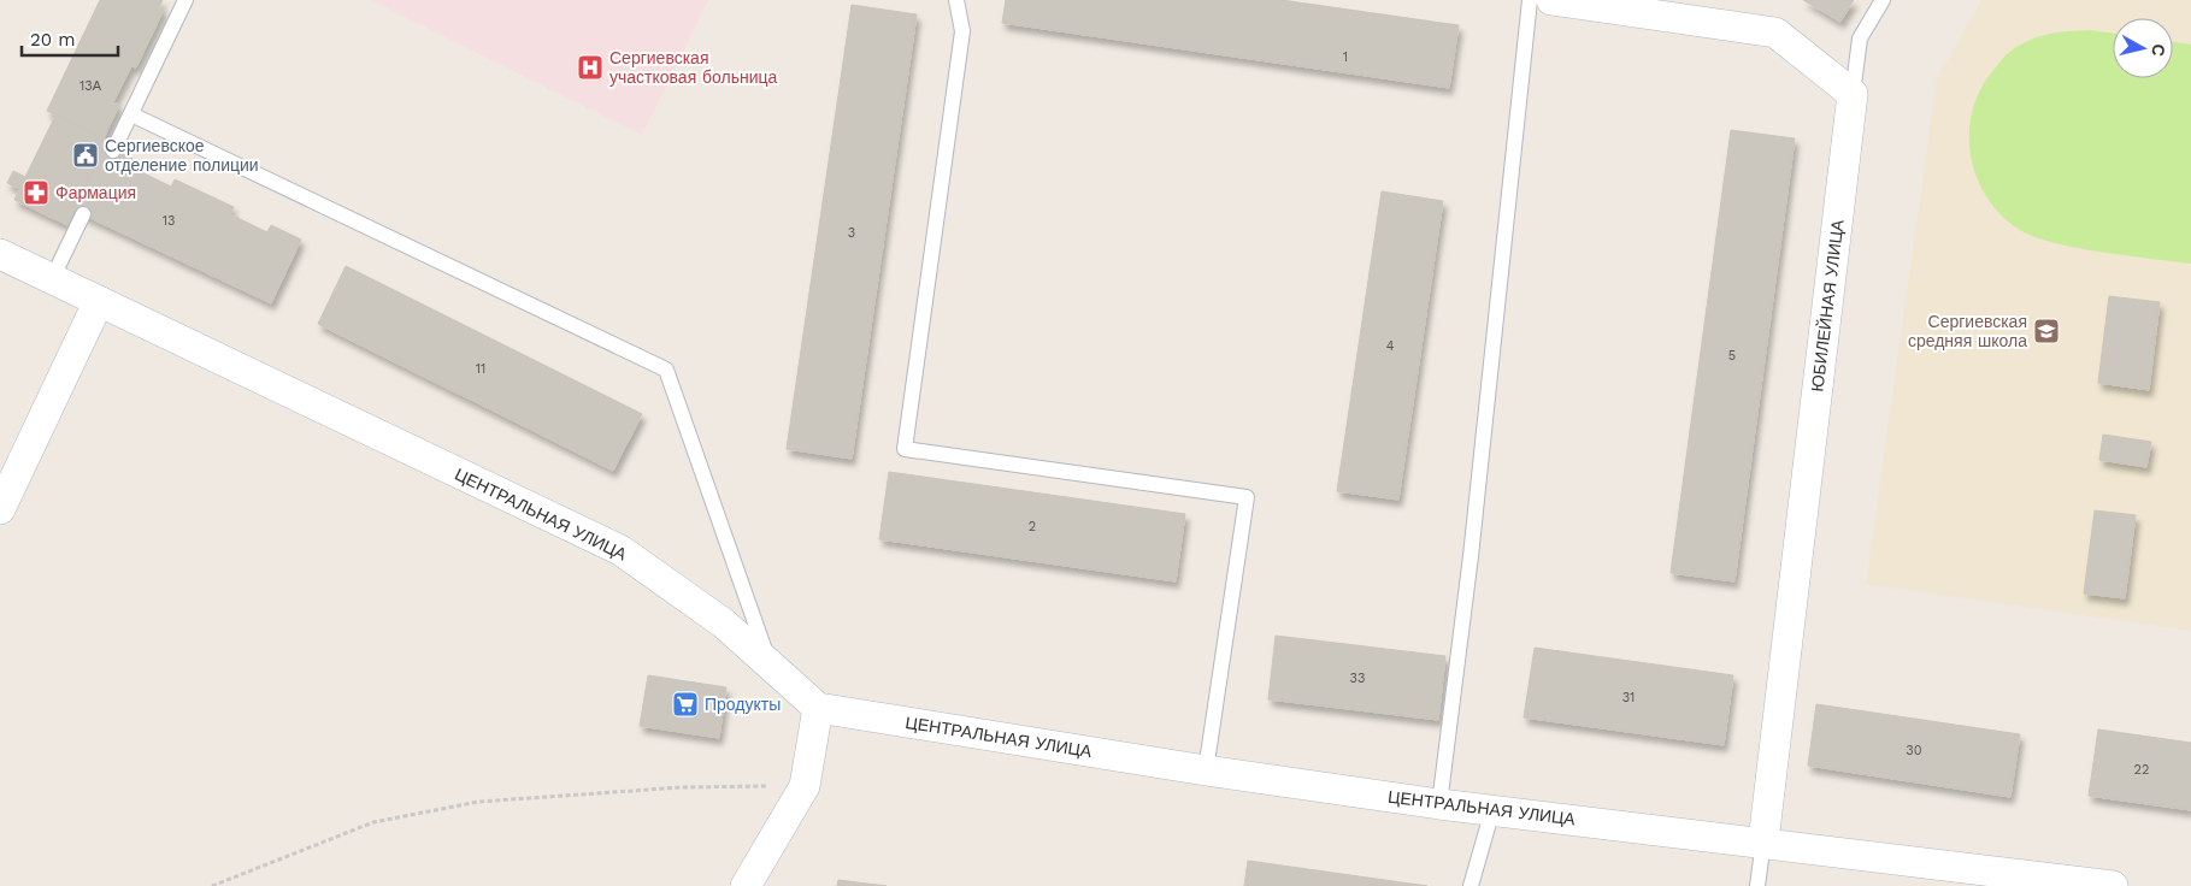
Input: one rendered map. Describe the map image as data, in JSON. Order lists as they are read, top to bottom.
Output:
{
  "streets": {
    "street": ["ЮБИЛЕЙНАЯ УЛИЦА", "ЦЕНТРАЛЬНАЯ УЛИЦА"]
  },
  "crossings": [
    ["ЮБИЛЕЙНАЯ УЛИЦА", "ЦЕНТРАЛЬНАЯ УЛИЦА"]
  ],
  "places": {
    "hospital": ["Сергиевская участковая больница"],
    "public building": ["Сергиевское отделение полиции"],
    "pharmacy": ["Фармация"],
    "school or university": ["Сергиевская средняя школа"],
    "supermarket": ["Продукты"]
  },
  "house_numbers": [
    "1",
    "13А",
    "13",
    "3",
    "4",
    "5",
    "11",
    "2",
    "33",
    "31",
    "30",
    "22"
  ],
  "scale_bar": "20 m",
  "north": "right"
}
